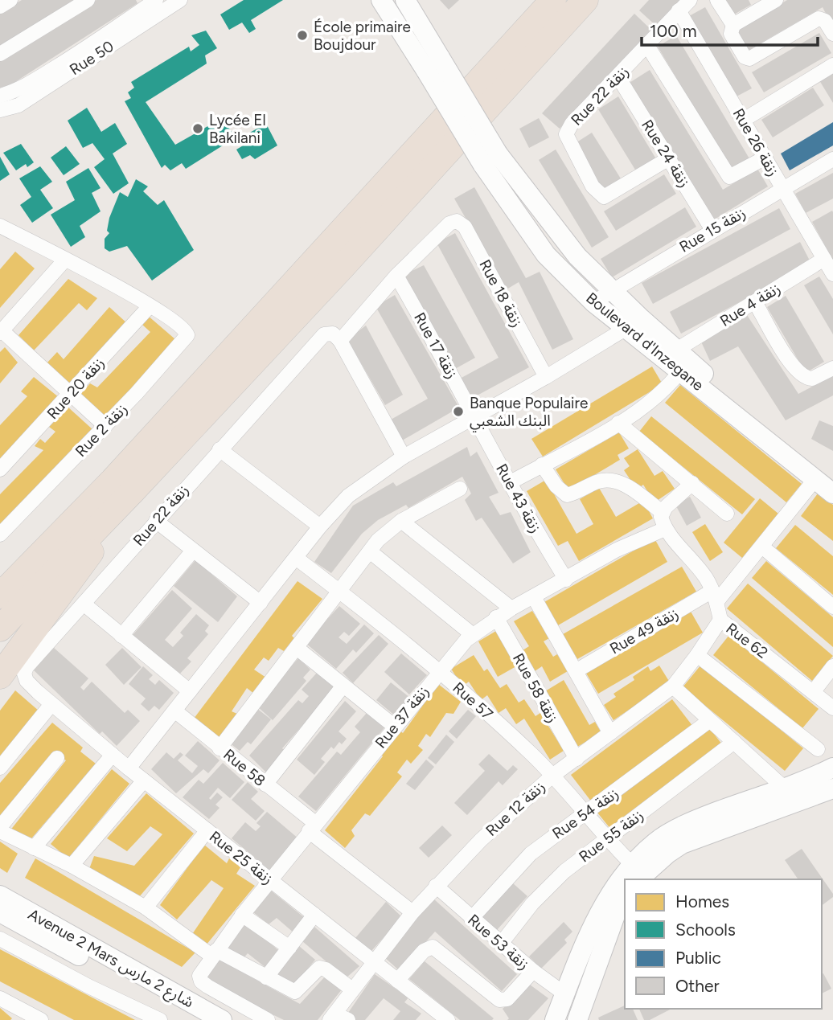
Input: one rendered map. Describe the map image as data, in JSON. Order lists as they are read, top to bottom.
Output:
{
  "streets": {
    "street": [
      "Rue 50",
      "Rue 22 زنقة",
      "Rue 26 زنقة",
      "Rue 24 زنقة",
      "Rue 15 زنقة",
      "Rue 18 زنقة",
      "Rue 4 زنقة",
      "Boulevard d'Inzegane",
      "Rue 17 زنقة",
      "Rue 20 زنقة",
      "Rue 2 زنقة",
      "Rue 43 زنقة",
      "Rue 49 زنقة",
      "Rue 62",
      "Rue 58 زنقة",
      "Rue 57",
      "Rue 37 زنقة",
      "Rue 58",
      "Rue 12 زنقة",
      "Rue 54 زنقة",
      "Rue 55 زنقة",
      "Rue 25 زنقة",
      "Rue 53 زنقة",
      "Avenue 2 Mars شارع 2 مارس"
    ]
  },
  "crossings": [
    ["Rue 22 زنقة", "Rue 26 زنقة"],
    ["Rue 22 زنقة", "Rue 24 زنقة"],
    ["Rue 22 زنقة", "Rue 25 زنقة"],
    ["Rue 26 زنقة", "Rue 15 زنقة"],
    ["Rue 26 زنقة", "Rue 4 زنقة"],
    ["Rue 24 زنقة", "Rue 15 زنقة"],
    ["Rue 15 زنقة", "Boulevard d'Inzegane"],
    ["Rue 18 زنقة", "Rue 17 زنقة"],
    ["Rue 4 زنقة", "Boulevard d'Inzegane"],
    ["Boulevard d'Inzegane", "Rue 49 زنقة"],
    ["Rue 17 زنقة", "Rue 43 زنقة"],
    ["Rue 20 زنقة", "Rue 2 زنقة"],
    ["Rue 43 زنقة", "Rue 37 زنقة"],
    ["Rue 49 زنقة", "Rue 62"],
    ["Rue 62", "Rue 37 زنقة"],
    ["Rue 62", "Rue 12 زنقة"],
    ["Rue 58 زنقة", "Rue 37 زنقة"],
    ["Rue 58 زنقة", "Rue 12 زنقة"],
    ["Rue 57", "Rue 37 زنقة"],
    ["Rue 57", "Rue 12 زنقة"],
    ["Rue 57", "Rue 54 زنقة"],
    ["Rue 57", "Rue 55 زنقة"],
    ["Rue 37 زنقة", "Rue 58"],
    ["Rue 37 زنقة", "Rue 25 زنقة"],
    ["Rue 58", "Rue 12 زنقة"],
    ["Rue 12 زنقة", "Rue 25 زنقة"],
    ["Rue 12 زنقة", "Rue 53 زنقة"],
    ["Rue 54 زنقة", "Rue 53 زنقة"],
    ["Rue 55 زنقة", "Rue 53 زنقة"]
  ],
  "places": ["École primaire Boujdour", "Lycée El Bakilani", "Banque Populaire البنك الشعبي"],
  "legend": [
    "Homes",
    "Schools",
    "Public",
    "Other"
  ],
  "scale_bar": "100 m"
}
